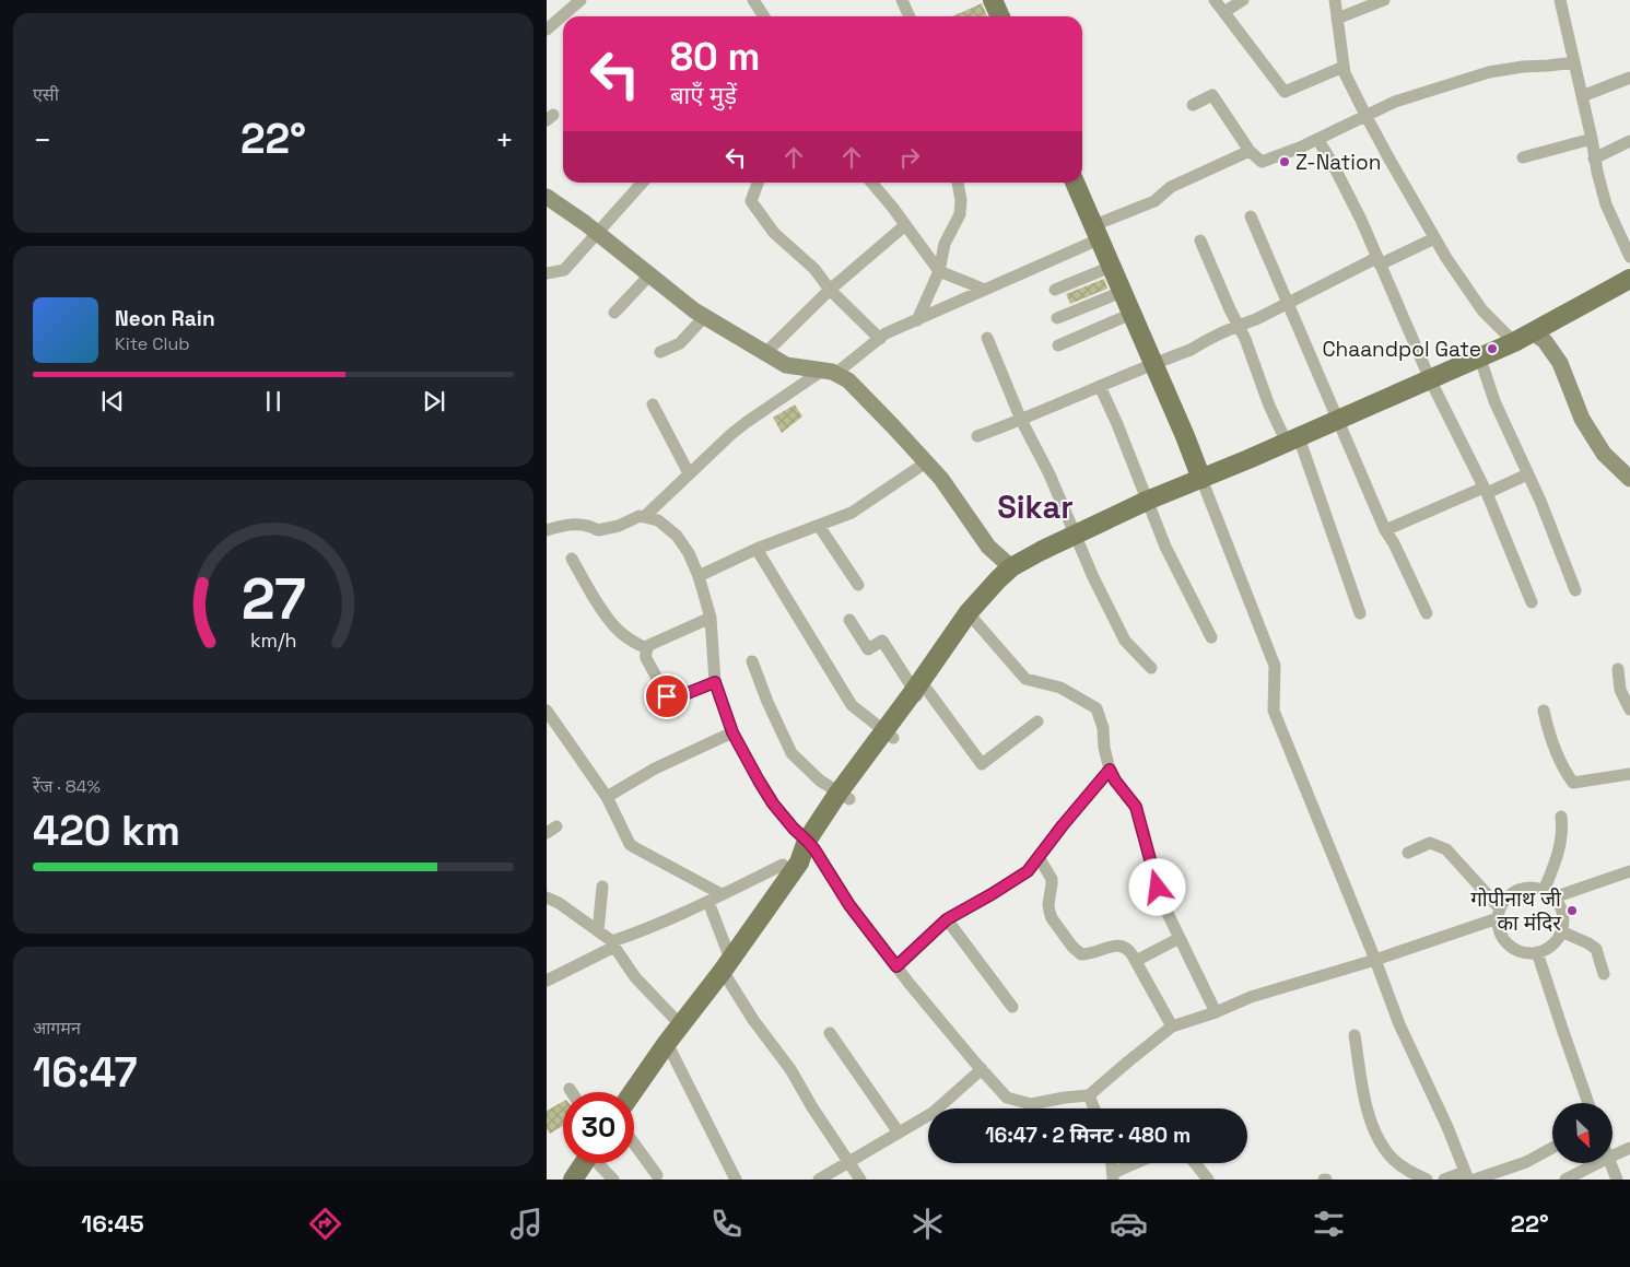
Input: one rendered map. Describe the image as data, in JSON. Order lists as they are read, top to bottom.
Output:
{
  "districts": ["Sikar"],
  "places": ["Z-Nation", "Chaandpol Gate", "गोपीनाथ जी का मंदिर"],
  "north": "bottom right",
  "page": {
    "tile": [
      "एसी",
      ["रेंज · 84%", "420 km"],
      ["आगमन", "16:47"]
    ],
    "turn": ["80 m", "बाएँ मुड़ें"],
    "heat": ["−", "22°", "+"],
    "song": ["Neon Rain", "Kite Club"],
    "limit": "30",
    "trip": "16:47 · 2 मिनट · 480 m",
    "tabs": ["16:45", "22°"],
    "gauge": ["27", "km/h"]
  }
}
